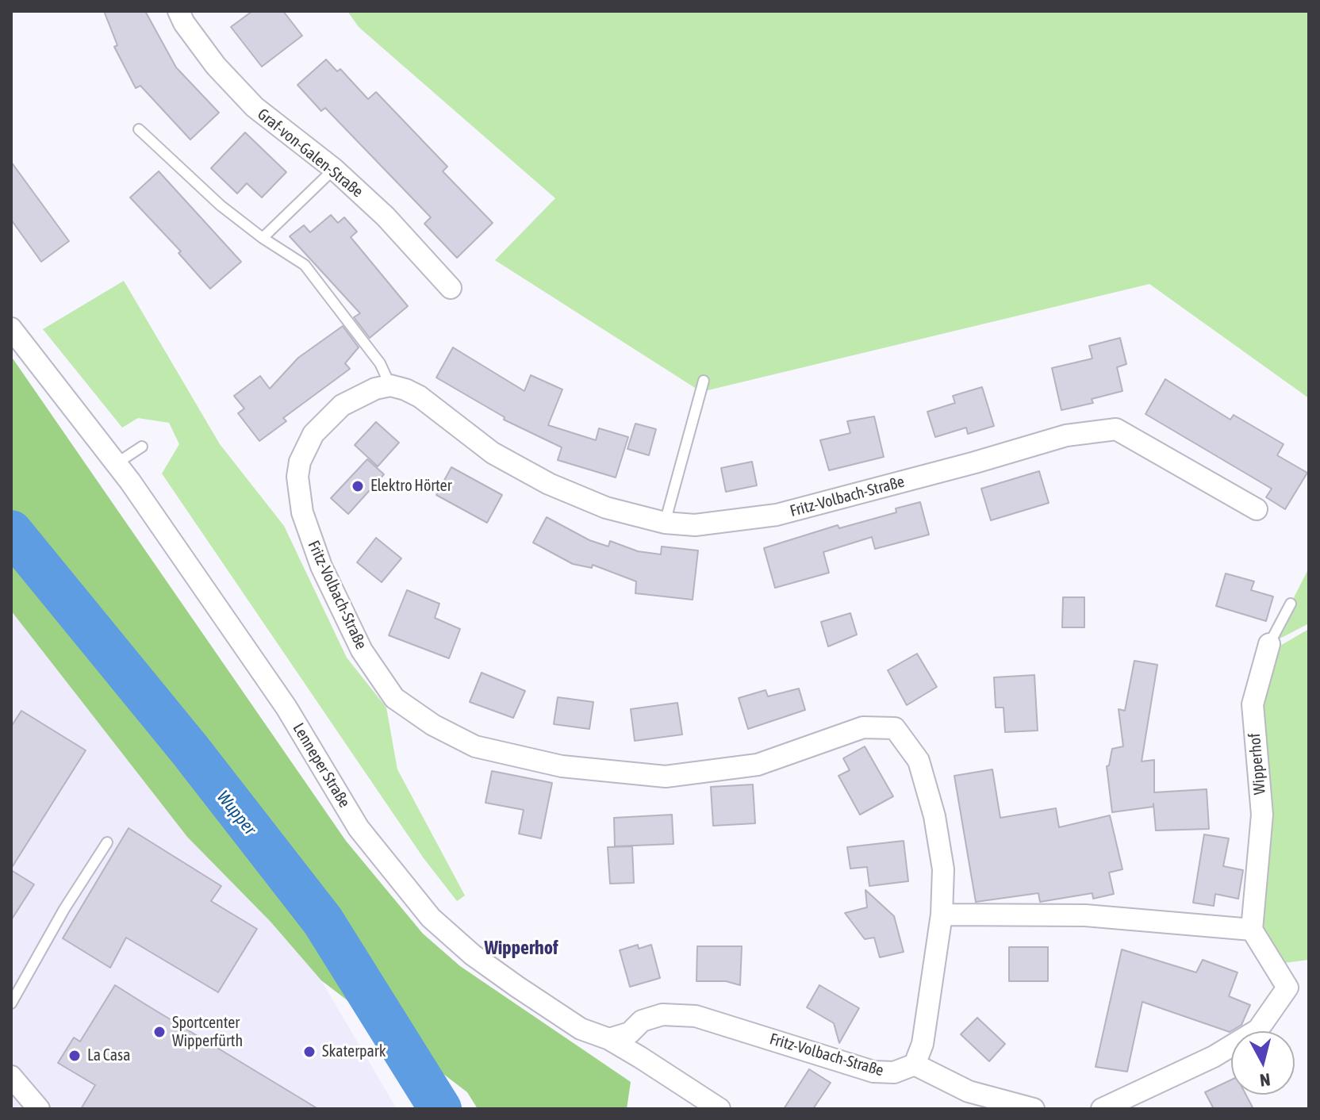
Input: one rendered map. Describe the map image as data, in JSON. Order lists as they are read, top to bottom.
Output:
{
  "streets": {
    "street": [
      "Graf-von-Galen-Straße",
      "Fritz-Volbach-Straße",
      "Wipperhof",
      "Lenneper Straße"
    ]
  },
  "crossings": [
    ["Fritz-Volbach-Straße", "Lenneper Straße"]
  ],
  "districts": ["Wipperhof"],
  "water": ["Wupper"],
  "places": [
    "Elektro Hörter",
    "Sportcenter Wipperfürth",
    "Skaterpark",
    "La Casa"
  ],
  "north": "bottom"
}
